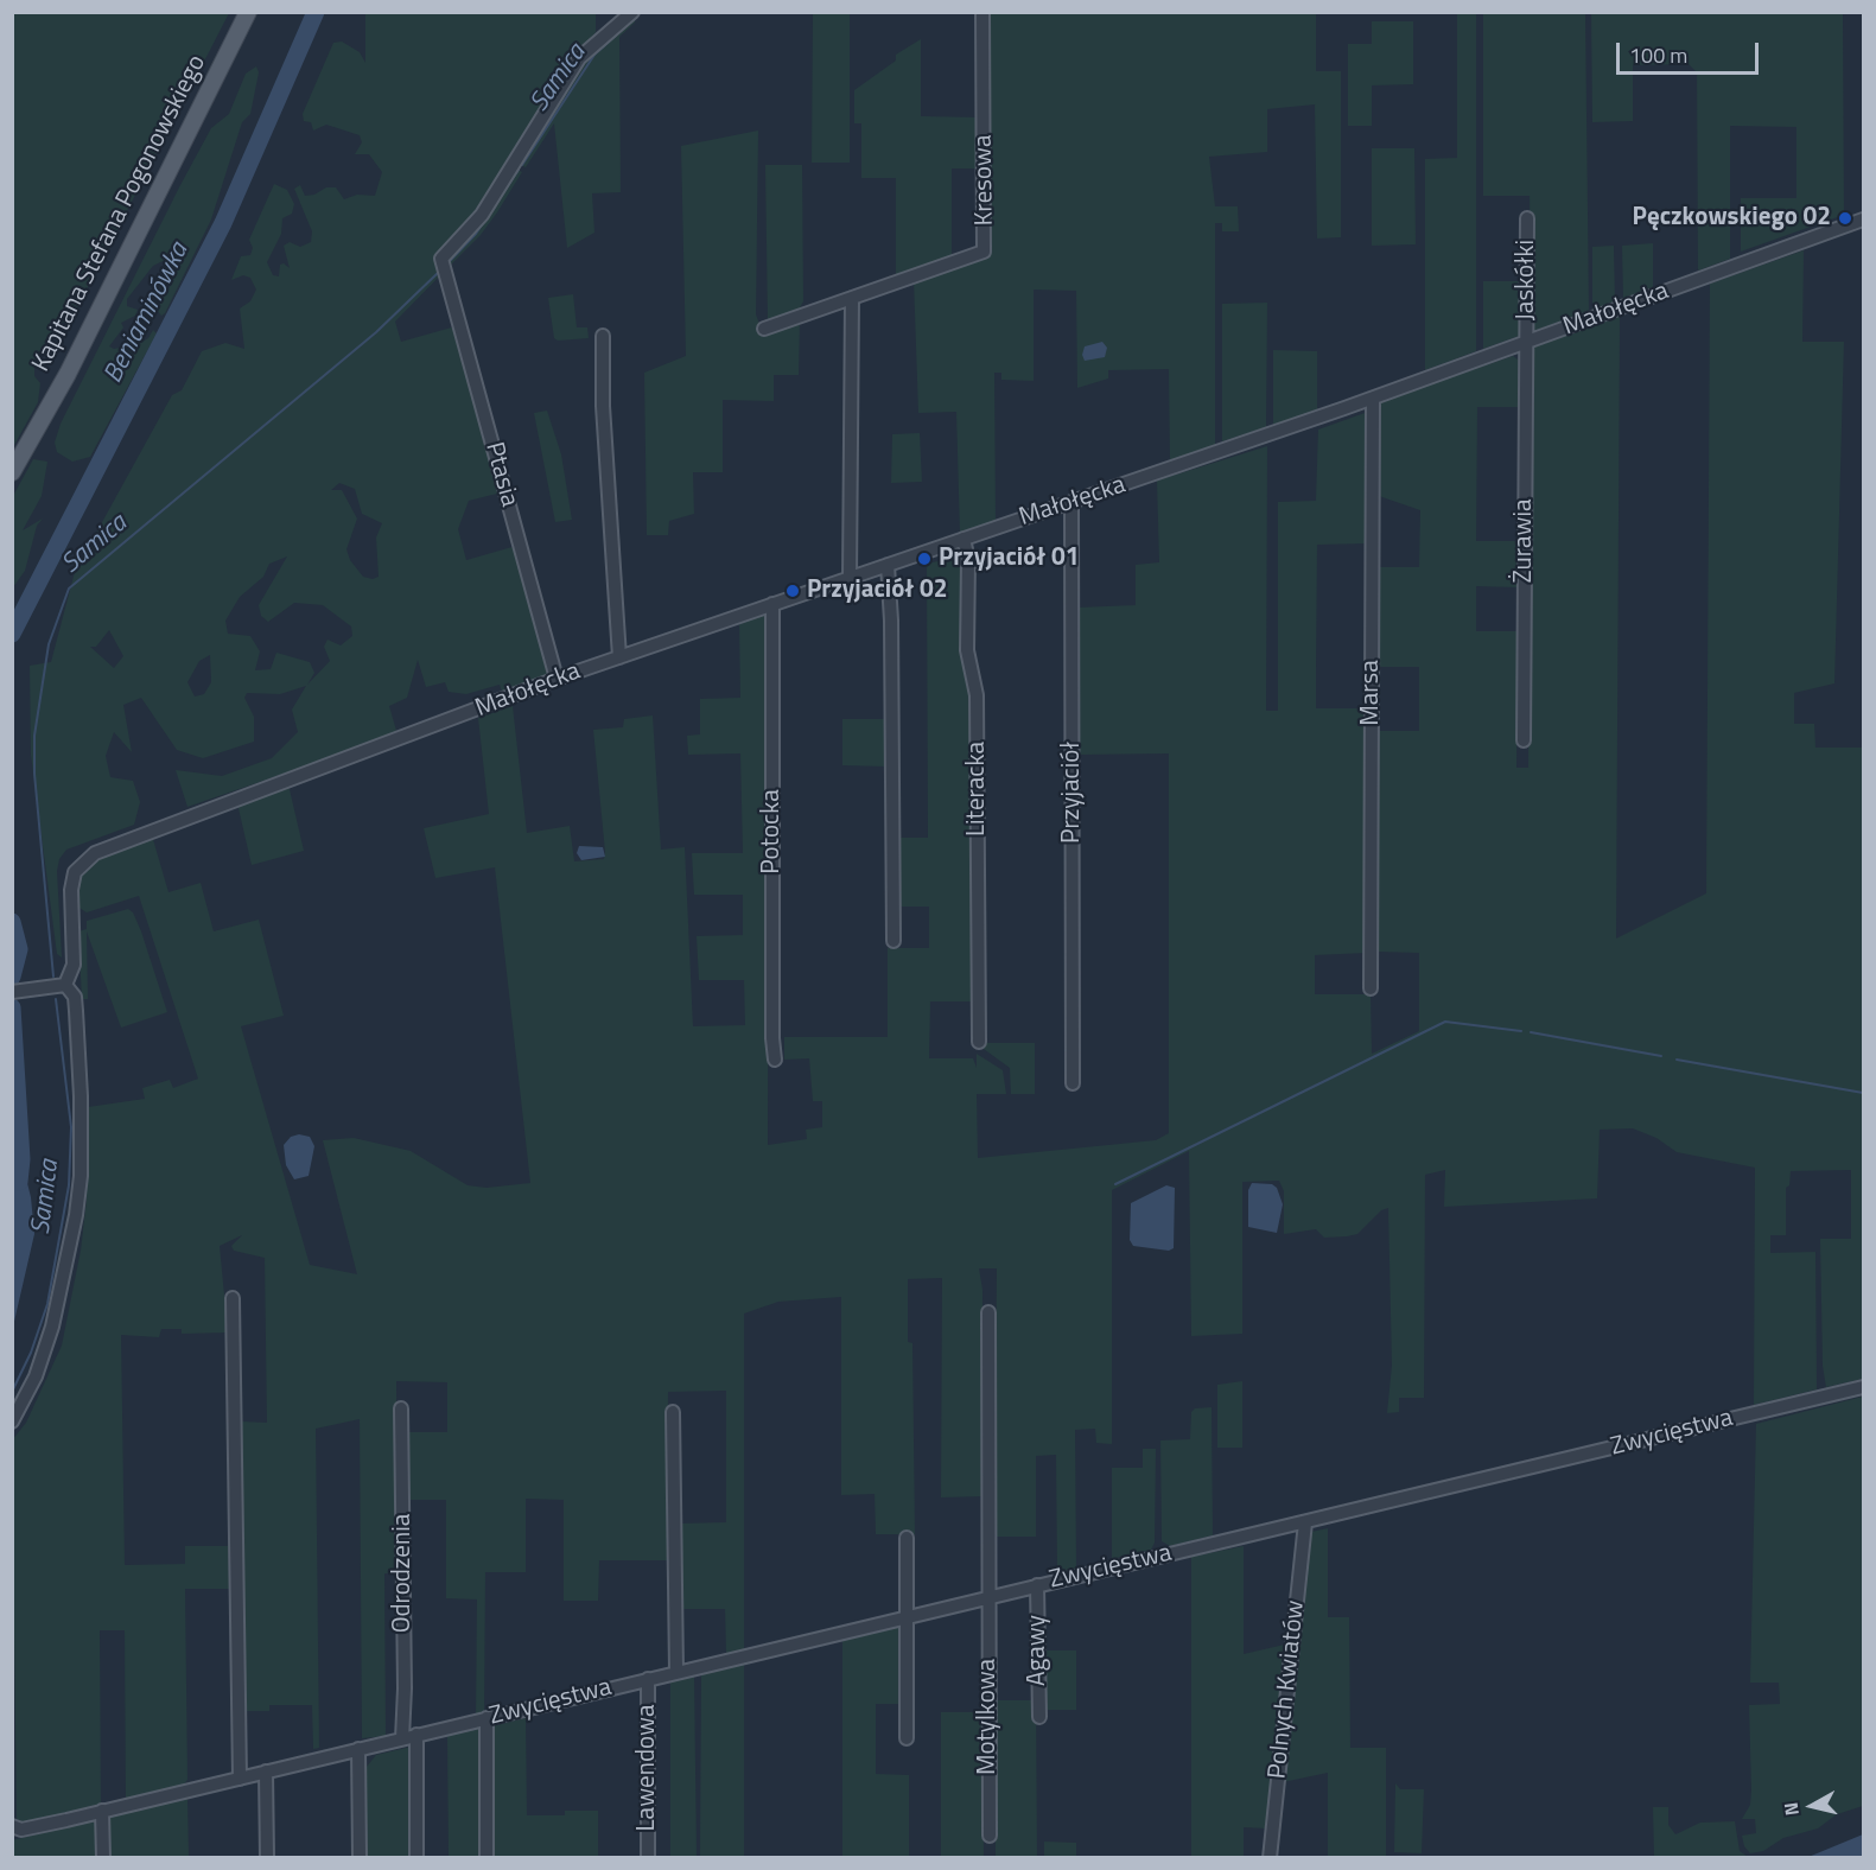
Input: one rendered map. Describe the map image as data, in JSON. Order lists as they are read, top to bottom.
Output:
{
  "streets": {
    "main road": ["Kapitana Stefana Pogonowskiego"],
    "street": [
      "Kresowa",
      "Jaskółki",
      "Małołęcka",
      "Ptasia",
      "Żurawia",
      "Marsa",
      "Literacka",
      "Przyjaciół",
      "Potocka",
      "Zwycięstwa",
      "Odrodzenia",
      "Agawy",
      "Polnych Kwiatów",
      "Motylkowa",
      "Lawendowa"
    ]
  },
  "crossings": [
    ["Jaskółki", "Małołęcka"],
    ["Jaskółki", "Żurawia"],
    ["Małołęcka", "Ptasia"],
    ["Małołęcka", "Żurawia"],
    ["Małołęcka", "Marsa"],
    ["Małołęcka", "Literacka"],
    ["Małołęcka", "Przyjaciół"],
    ["Małołęcka", "Potocka"],
    ["Zwycięstwa", "Odrodzenia"],
    ["Zwycięstwa", "Agawy"],
    ["Zwycięstwa", "Polnych Kwiatów"],
    ["Zwycięstwa", "Motylkowa"],
    ["Zwycięstwa", "Lawendowa"]
  ],
  "water": ["Samica", "Beniaminówka"],
  "places": ["Pęczkowskiego 02", "Przyjaciół 01", "Przyjaciół 02"],
  "scale_bar": "100 m",
  "north": "left"
}
